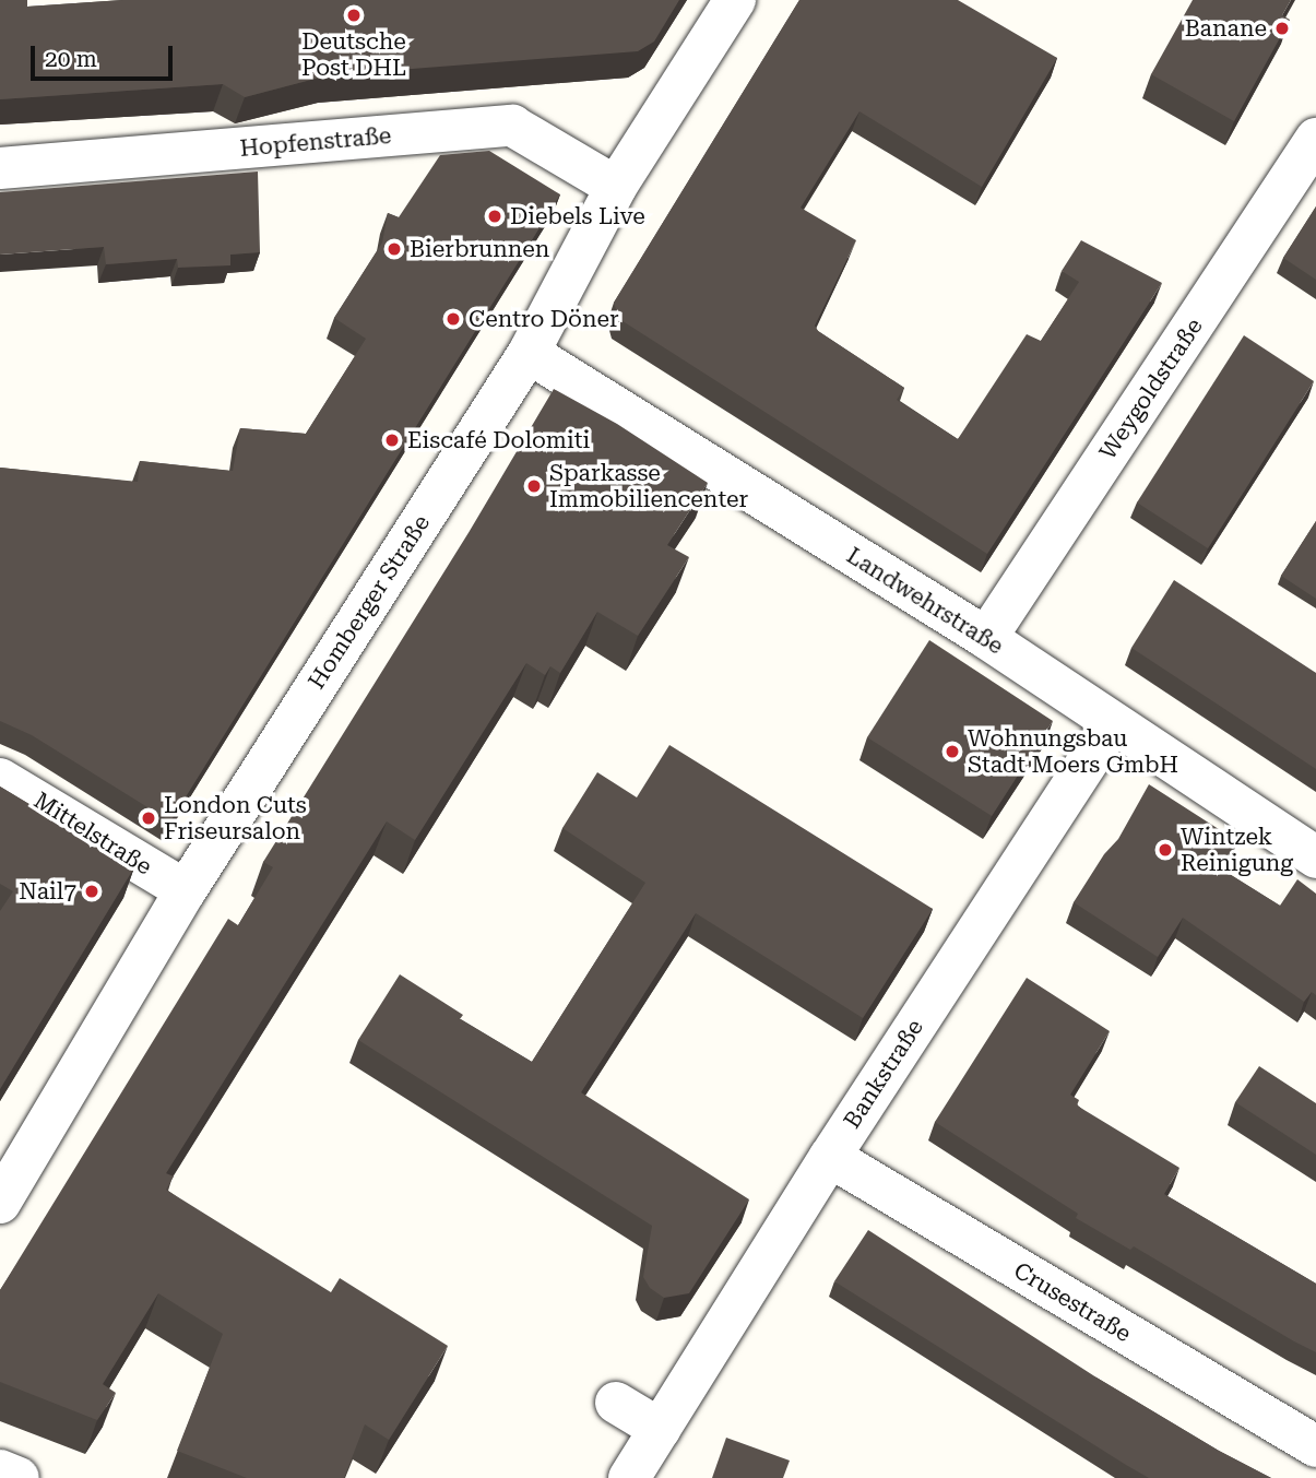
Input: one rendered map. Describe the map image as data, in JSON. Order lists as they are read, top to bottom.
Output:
{
  "streets": {
    "street": [
      "Hopfenstraße",
      "Weygoldstraße",
      "Landwehrstraße",
      "Homberger Straße",
      "Mittelstraße",
      "Bankstraße",
      "Crusestraße"
    ]
  },
  "crossings": [
    ["Hopfenstraße", "Homberger Straße"],
    ["Weygoldstraße", "Landwehrstraße"],
    ["Landwehrstraße", "Homberger Straße"],
    ["Landwehrstraße", "Bankstraße"],
    ["Homberger Straße", "Mittelstraße"],
    ["Bankstraße", "Crusestraße"]
  ],
  "places": [
    "Deutsche Post DHL",
    "Banane",
    "Diebels Live",
    "Bierbrunnen",
    "Centro Döner",
    "Eiscafé Dolomiti",
    "Sparkasse Immobiliencenter",
    "Wohnungsbau Stadt Moers GmbH",
    "London Cuts Friseursalon",
    "Wintzek Reinigung",
    "Nail7"
  ],
  "scale_bar": "20 m"
}
